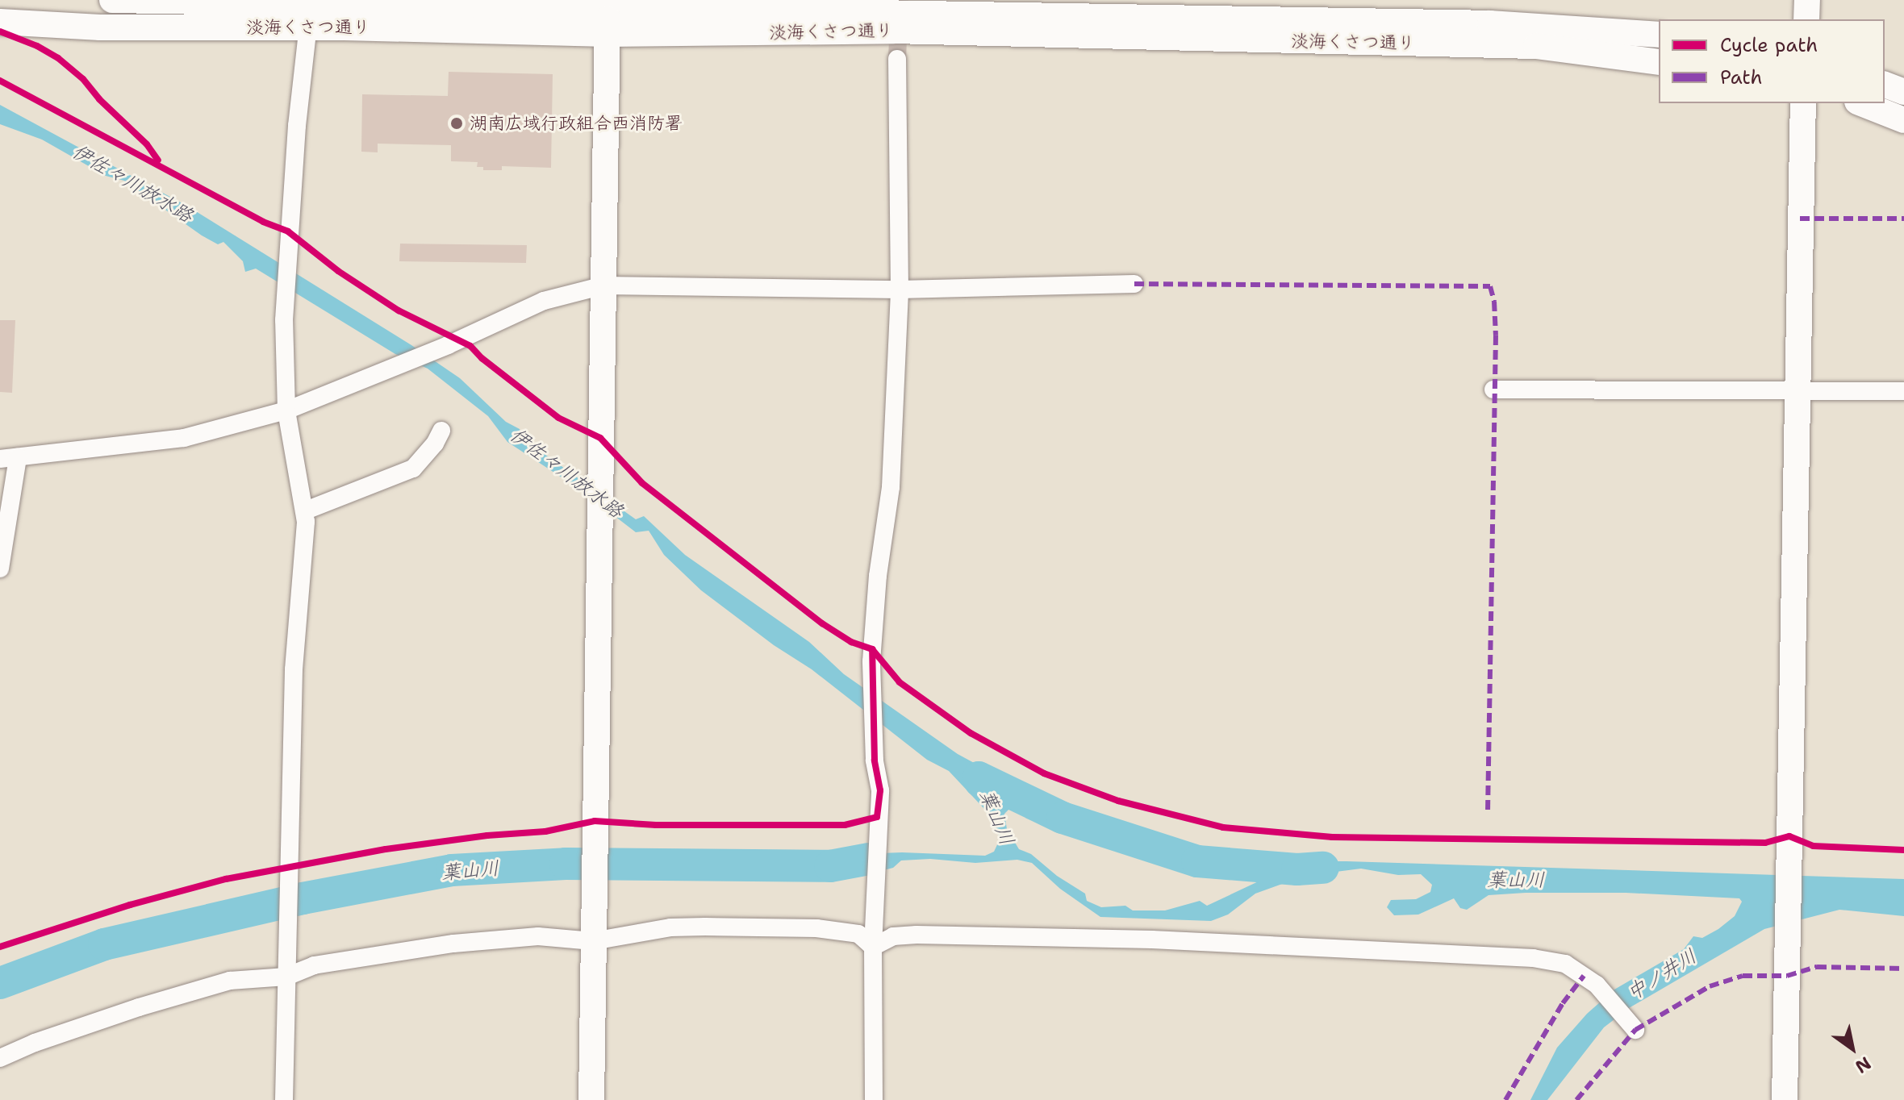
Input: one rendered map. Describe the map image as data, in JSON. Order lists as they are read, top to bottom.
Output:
{
  "streets": {
    "street": ["淡海くさつ通り"]
  },
  "water": ["伊佐々川放水路", "葉山川", "中ノ井川"],
  "places": ["湖南広域行政組合西消防署"],
  "legend": ["Cycle path", "Path"],
  "north": "bottom right"
}
